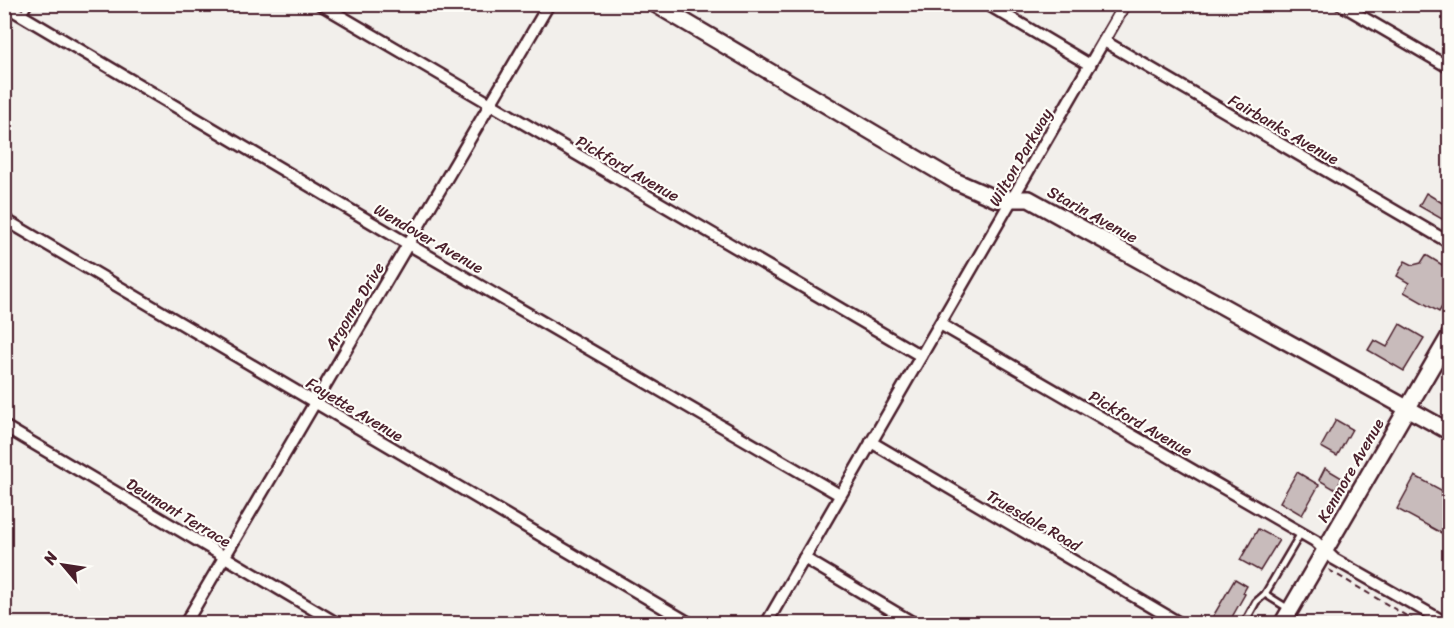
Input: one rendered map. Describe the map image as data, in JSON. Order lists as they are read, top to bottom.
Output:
{
  "streets": {
    "street": [
      "Fairbanks Avenue",
      "Wilton Parkway",
      "Pickford Avenue",
      "Starin Avenue",
      "Wendover Avenue",
      "Argonne Drive",
      "Fayette Avenue",
      "Kenmore Avenue",
      "Deumant Terrace",
      "Truesdale Road"
    ]
  },
  "crossings": [
    ["Fairbanks Avenue", "Wilton Parkway"],
    ["Wilton Parkway", "Pickford Avenue"],
    ["Wilton Parkway", "Starin Avenue"],
    ["Pickford Avenue", "Argonne Drive"],
    ["Pickford Avenue", "Kenmore Avenue"],
    ["Starin Avenue", "Kenmore Avenue"],
    ["Wendover Avenue", "Argonne Drive"],
    ["Argonne Drive", "Fayette Avenue"],
    ["Argonne Drive", "Deumant Terrace"]
  ],
  "north": "top left"
}
